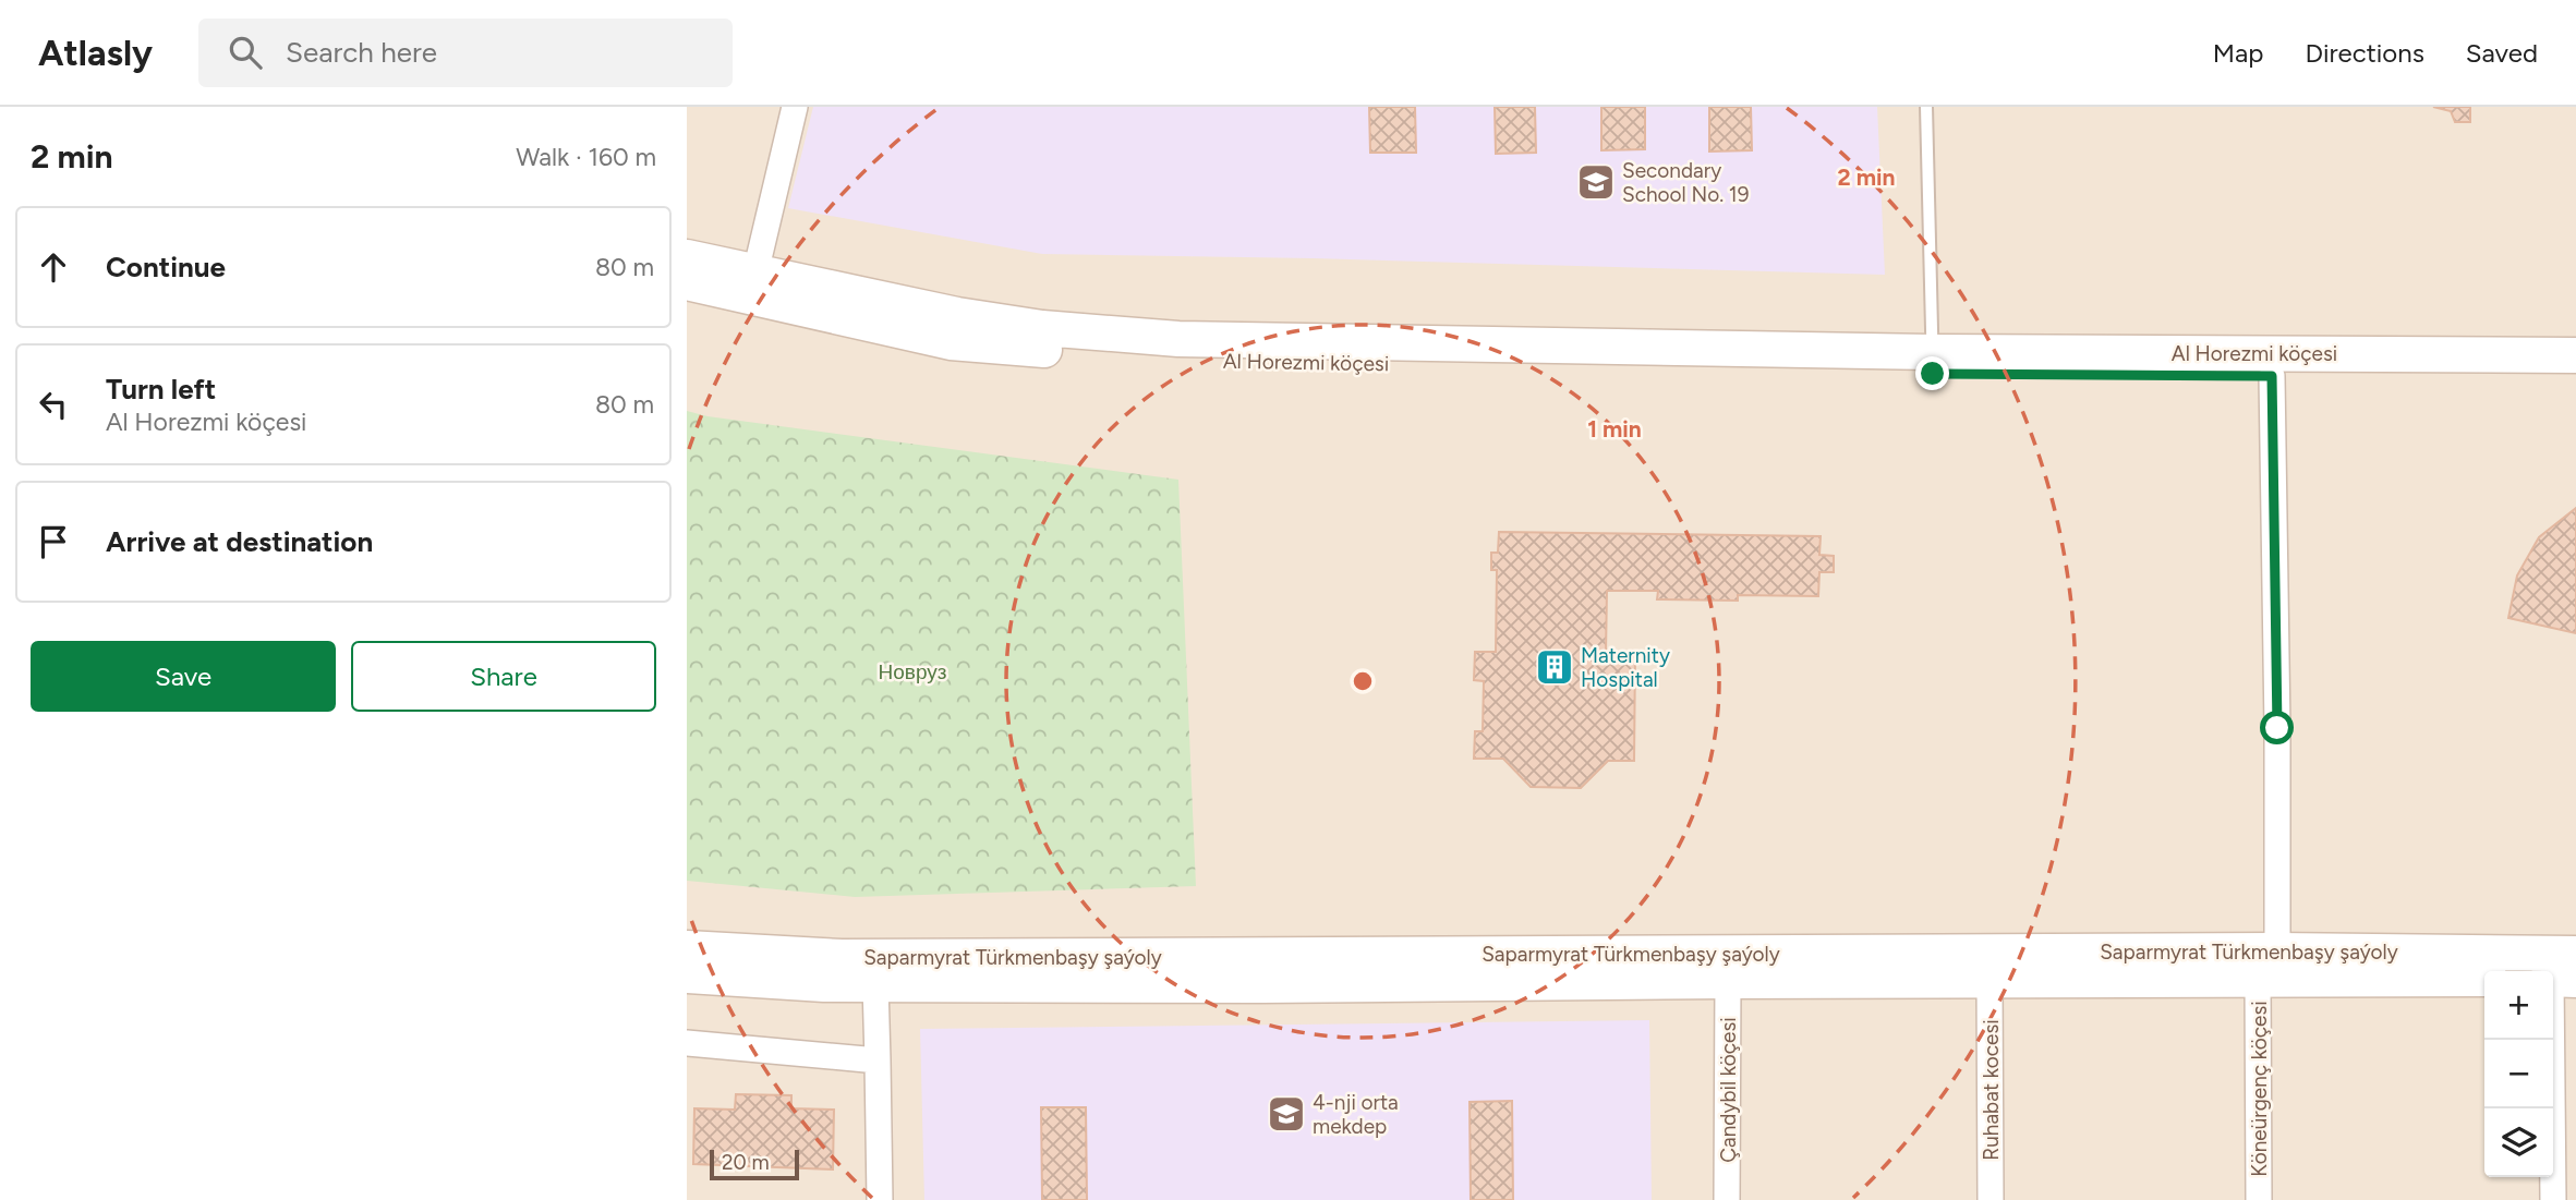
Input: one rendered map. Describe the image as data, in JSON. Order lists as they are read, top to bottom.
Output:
{
  "streets": {
    "street": [
      "Al Horezmi köçesi",
      "Saparmyrat Türkmenbaşy şaýoly",
      "Köneürgenç köçesi",
      "Çandybil köçesi",
      "Ruhabat kocesi"
    ]
  },
  "crossings": [
    ["Saparmyrat Türkmenbaşy şaýoly", "Köneürgenç köçesi"],
    ["Saparmyrat Türkmenbaşy şaýoly", "Çandybil köçesi"],
    ["Saparmyrat Türkmenbaşy şaýoly", "Ruhabat kocesi"]
  ],
  "parks": ["Новруз"],
  "places": {
    "school or university": ["Secondary School No. 19", "4-nji orta mekdep"],
    "building": ["Maternity Hospital"]
  },
  "scale_bar": "20 m",
  "page": {
    "header": "Atlasly",
    "search": "Search here",
    "nav": ["Map", "Directions", "Saved"],
    "heading": ["2 min", "Walk · 160 m"],
    "list": [
      ["Continue", "80 m"],
      ["Turn left", "Al Horezmi köçesi", "80 m"],
      "Arrive at destination"
    ],
    "buttons": ["Save", "Share"],
    "map_buttons": ["+", "−"],
    "scale": "20 m"
  },
  "rings": ["2 min", "1 min"]
}
